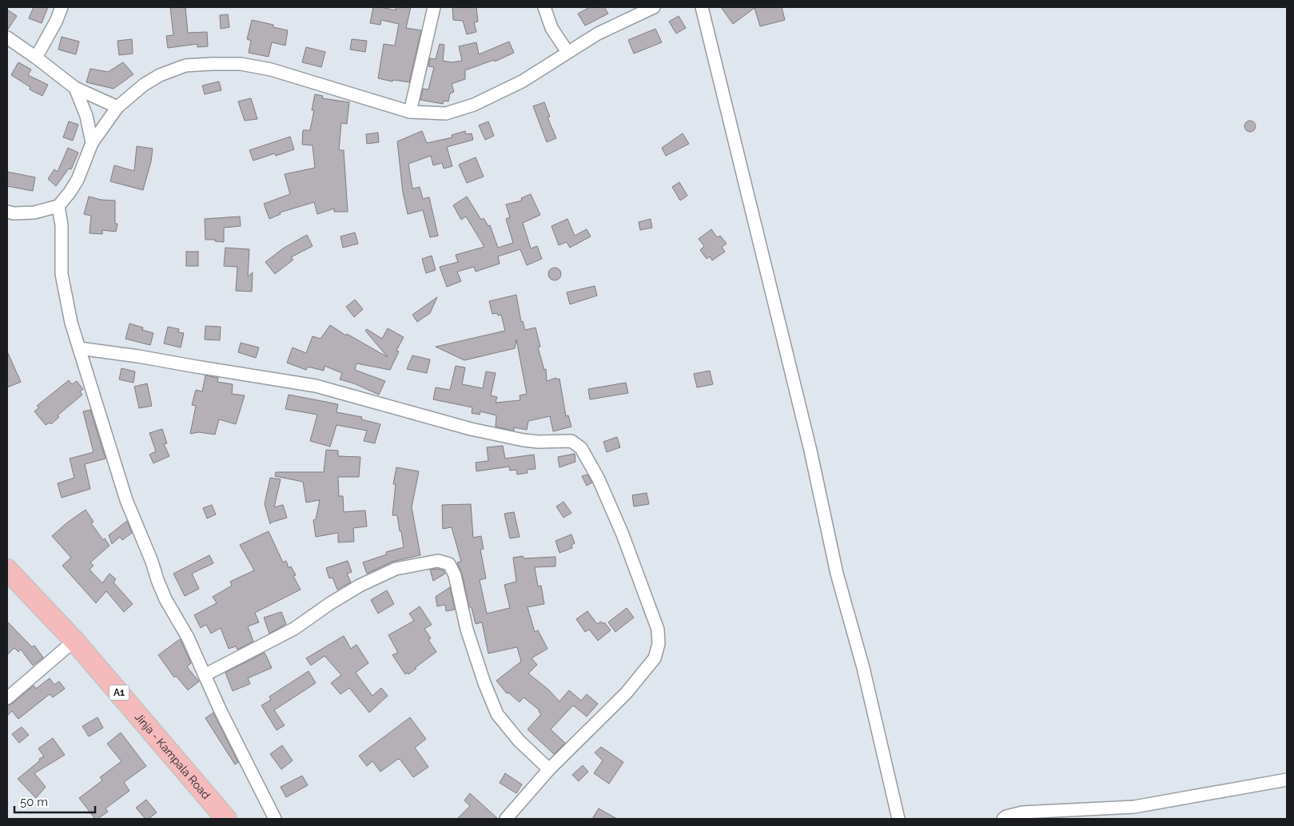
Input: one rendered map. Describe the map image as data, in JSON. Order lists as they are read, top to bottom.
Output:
{
  "streets": {
    "highway": ["A1", "Jinja - Kampala Road"]
  },
  "scale_bar": "50 m"
}
